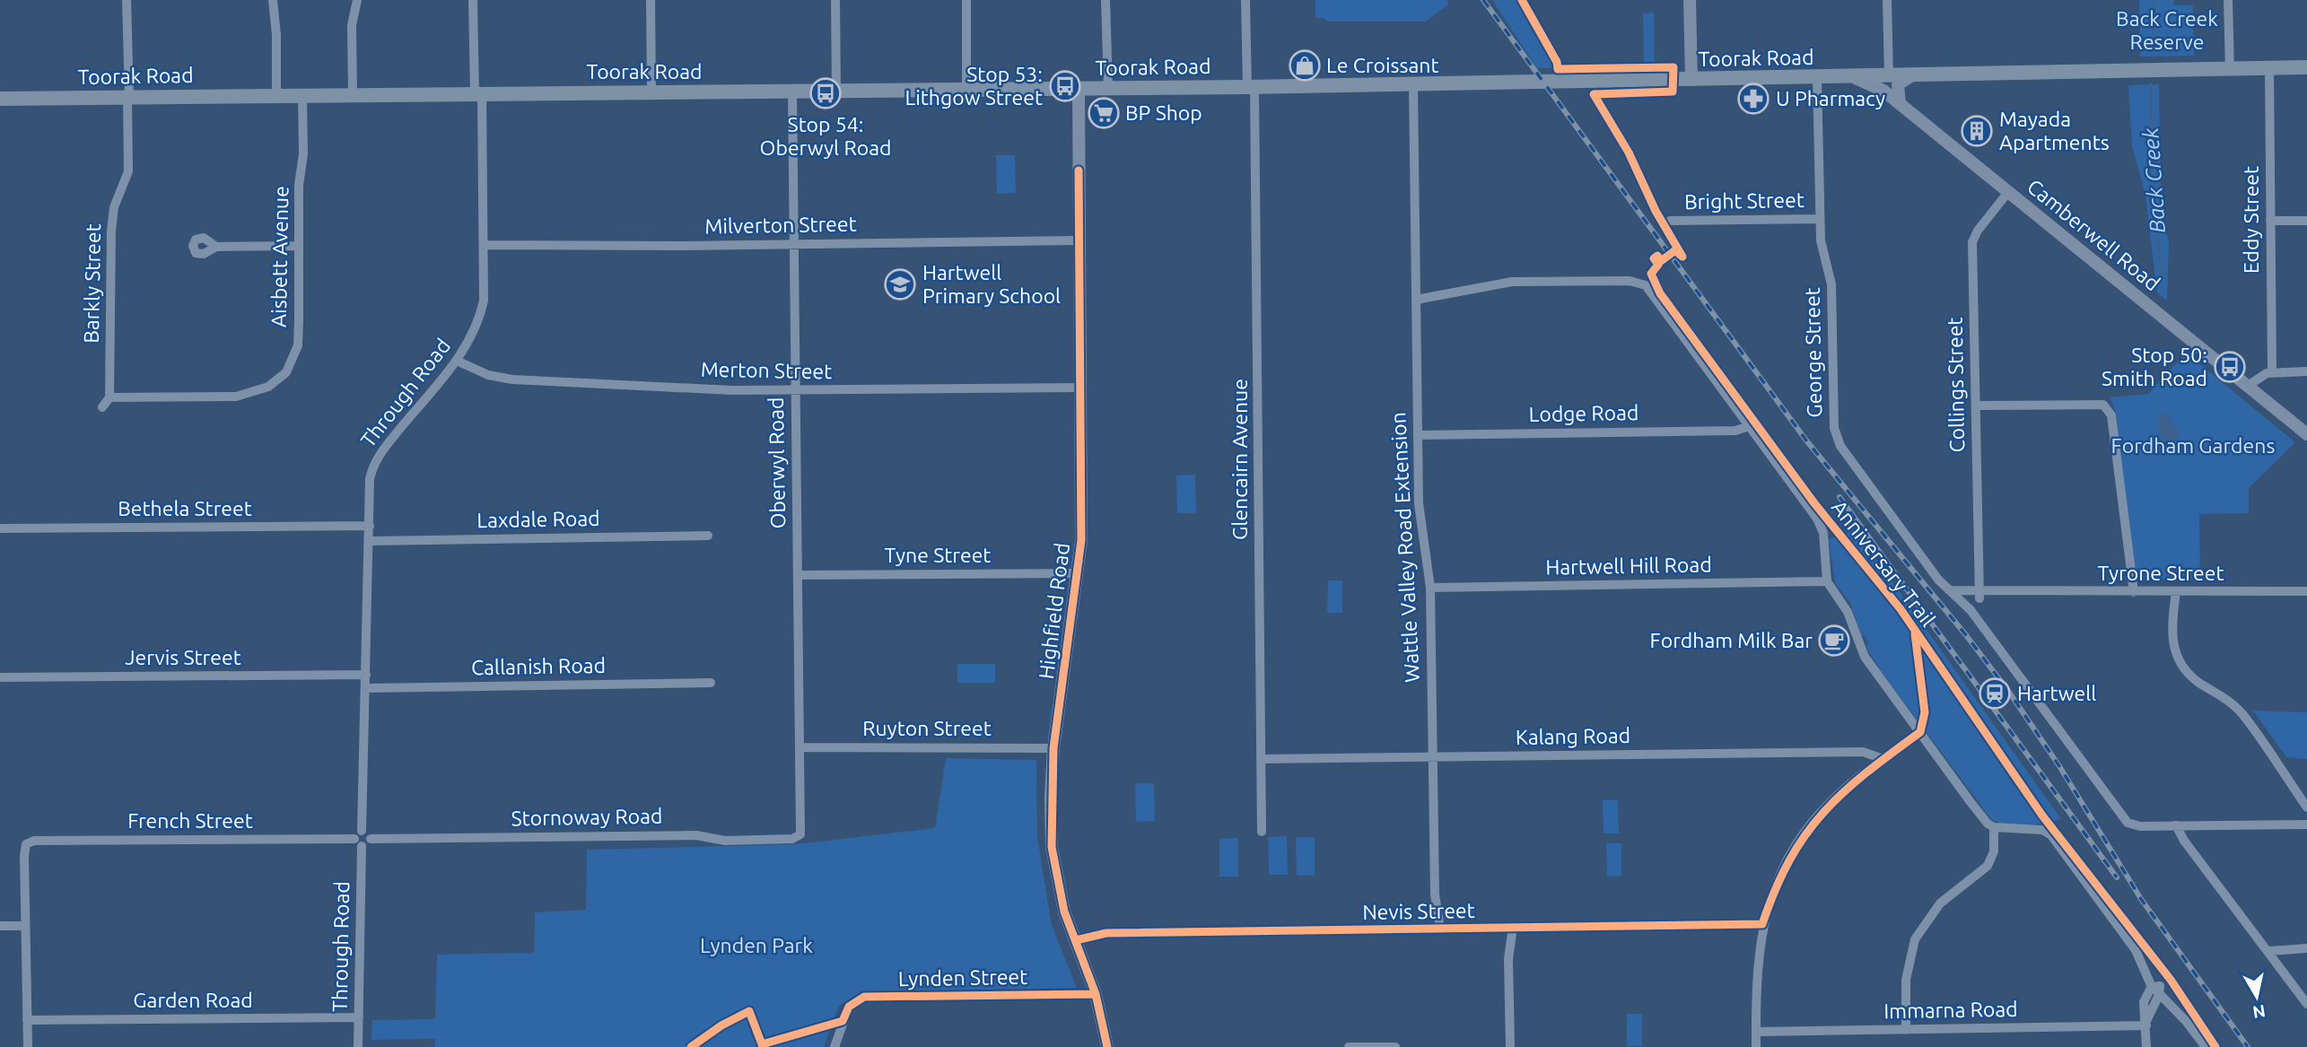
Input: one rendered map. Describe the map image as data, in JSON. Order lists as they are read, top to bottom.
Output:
{
  "streets": {
    "highway": ["Toorak Road"],
    "main road": ["Camberwell Road", "Highfield Road"],
    "street": [
      "Bright Street",
      "Eddy Street",
      "Milverton Street",
      "Aisbett Avenue",
      "Barkly Street",
      "George Street",
      "Merton Street",
      "Collings Street",
      "Through Road",
      "Lodge Road",
      "Glencairn Avenue",
      "Oberwyl Road",
      "Bethela Street",
      "Laxdale Road",
      "Wattle Valley Road Extension",
      "Tyne Street",
      "Hartwell Hill Road",
      "Tyrone Street",
      "Jervis Street",
      "Callanish Road",
      "Ruyton Street",
      "Kalang Road",
      "Stornoway Road",
      "French Street",
      "Nevis Street",
      "Lynden Street",
      "Garden Road",
      "Immarna Road"
    ],
    "cycle path": ["Anniversary Trail"]
  },
  "crossings": [
    ["Toorak Road", "Eddy Street"],
    ["Toorak Road", "Camberwell Road"],
    ["Toorak Road", "Aisbett Avenue"],
    ["Toorak Road", "Barkly Street"],
    ["Toorak Road", "George Street"],
    ["Toorak Road", "Through Road"],
    ["Toorak Road", "Glencairn Avenue"],
    ["Toorak Road", "Oberwyl Road"],
    ["Toorak Road", "Wattle Valley Road Extension"],
    ["Toorak Road", "Highfield Road"],
    ["Bright Street", "George Street"],
    ["Milverton Street", "Through Road"],
    ["Milverton Street", "Oberwyl Road"],
    ["Milverton Street", "Highfield Road"],
    ["Camberwell Road", "Collings Street"],
    ["Aisbett Avenue", "Barkly Street"],
    ["George Street", "Tyrone Street"],
    ["Merton Street", "Through Road"],
    ["Merton Street", "Oberwyl Road"],
    ["Merton Street", "Highfield Road"],
    ["Collings Street", "Tyrone Street"],
    ["Through Road", "Bethela Street"],
    ["Through Road", "Laxdale Road"],
    ["Through Road", "Jervis Street"],
    ["Through Road", "Callanish Road"],
    ["Through Road", "French Street"],
    ["Through Road", "Garden Road"],
    ["Lodge Road", "Wattle Valley Road Extension"],
    ["Glencairn Avenue", "Kalang Road"],
    ["Oberwyl Road", "Tyne Street"],
    ["Oberwyl Road", "Ruyton Street"],
    ["Oberwyl Road", "Stornoway Road"],
    ["Wattle Valley Road Extension", "Hartwell Hill Road"],
    ["Wattle Valley Road Extension", "Kalang Road"],
    ["Wattle Valley Road Extension", "Nevis Street"],
    ["Tyne Street", "Highfield Road"],
    ["Highfield Road", "Ruyton Street"],
    ["Highfield Road", "Nevis Street"],
    ["Highfield Road", "Lynden Street"]
  ],
  "water": ["Back Creek"],
  "parks": ["Back Creek Reserve", "Fordham Gardens", "Lynden Park"],
  "places": {
    "shop": ["Le Croissant"],
    "bus stop": ["Stop 53: Lithgow Street", "Stop 54: Oberwyl Road", "Stop 50: Smith Road"],
    "pharmacy": ["U Pharmacy"],
    "supermarket": ["BP Shop"],
    "building": ["Mayada Apartments"],
    "school or university": ["Hartwell Primary School"],
    "cafe": ["Fordham Milk Bar"],
    "station": ["Hartwell"]
  },
  "north": "bottom"
}
